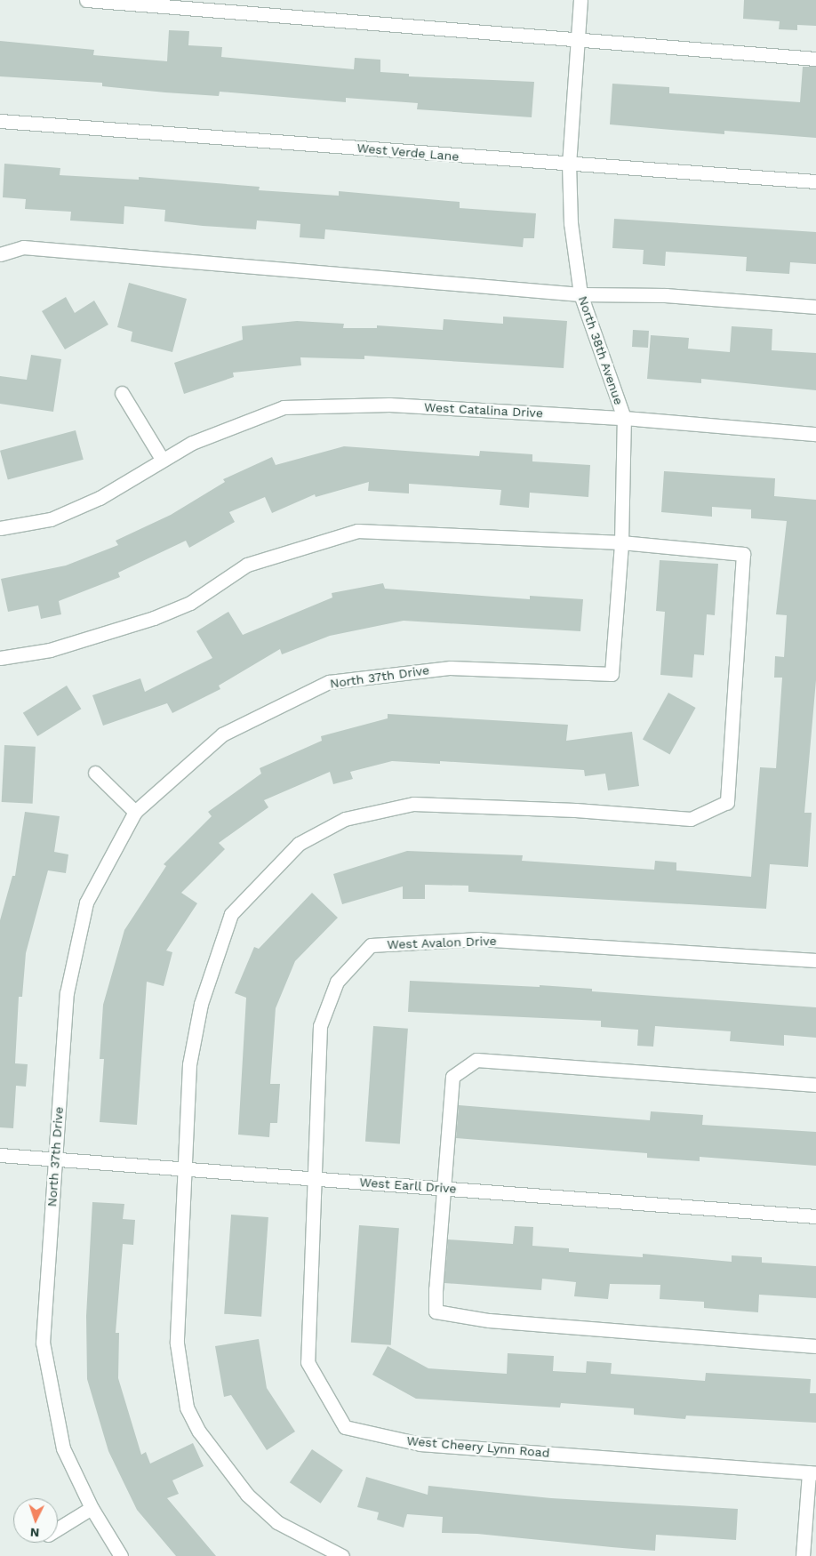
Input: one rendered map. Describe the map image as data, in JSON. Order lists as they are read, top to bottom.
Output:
{
  "streets": {
    "street": [
      "West Verde Lane",
      "North 38th Avenue",
      "West Catalina Drive",
      "North 37th Drive",
      "West Avalon Drive",
      "West Earll Drive",
      "West Cheery Lynn Road"
    ]
  },
  "crossings": [
    ["West Verde Lane", "North 38th Avenue"],
    ["North 38th Avenue", "West Catalina Drive"],
    ["North 38th Avenue", "North 37th Drive"],
    ["North 37th Drive", "West Earll Drive"],
    ["West Avalon Drive", "West Earll Drive"],
    ["West Avalon Drive", "West Cheery Lynn Road"],
    ["West Earll Drive", "West Cheery Lynn Road"]
  ],
  "north": "bottom"
}
